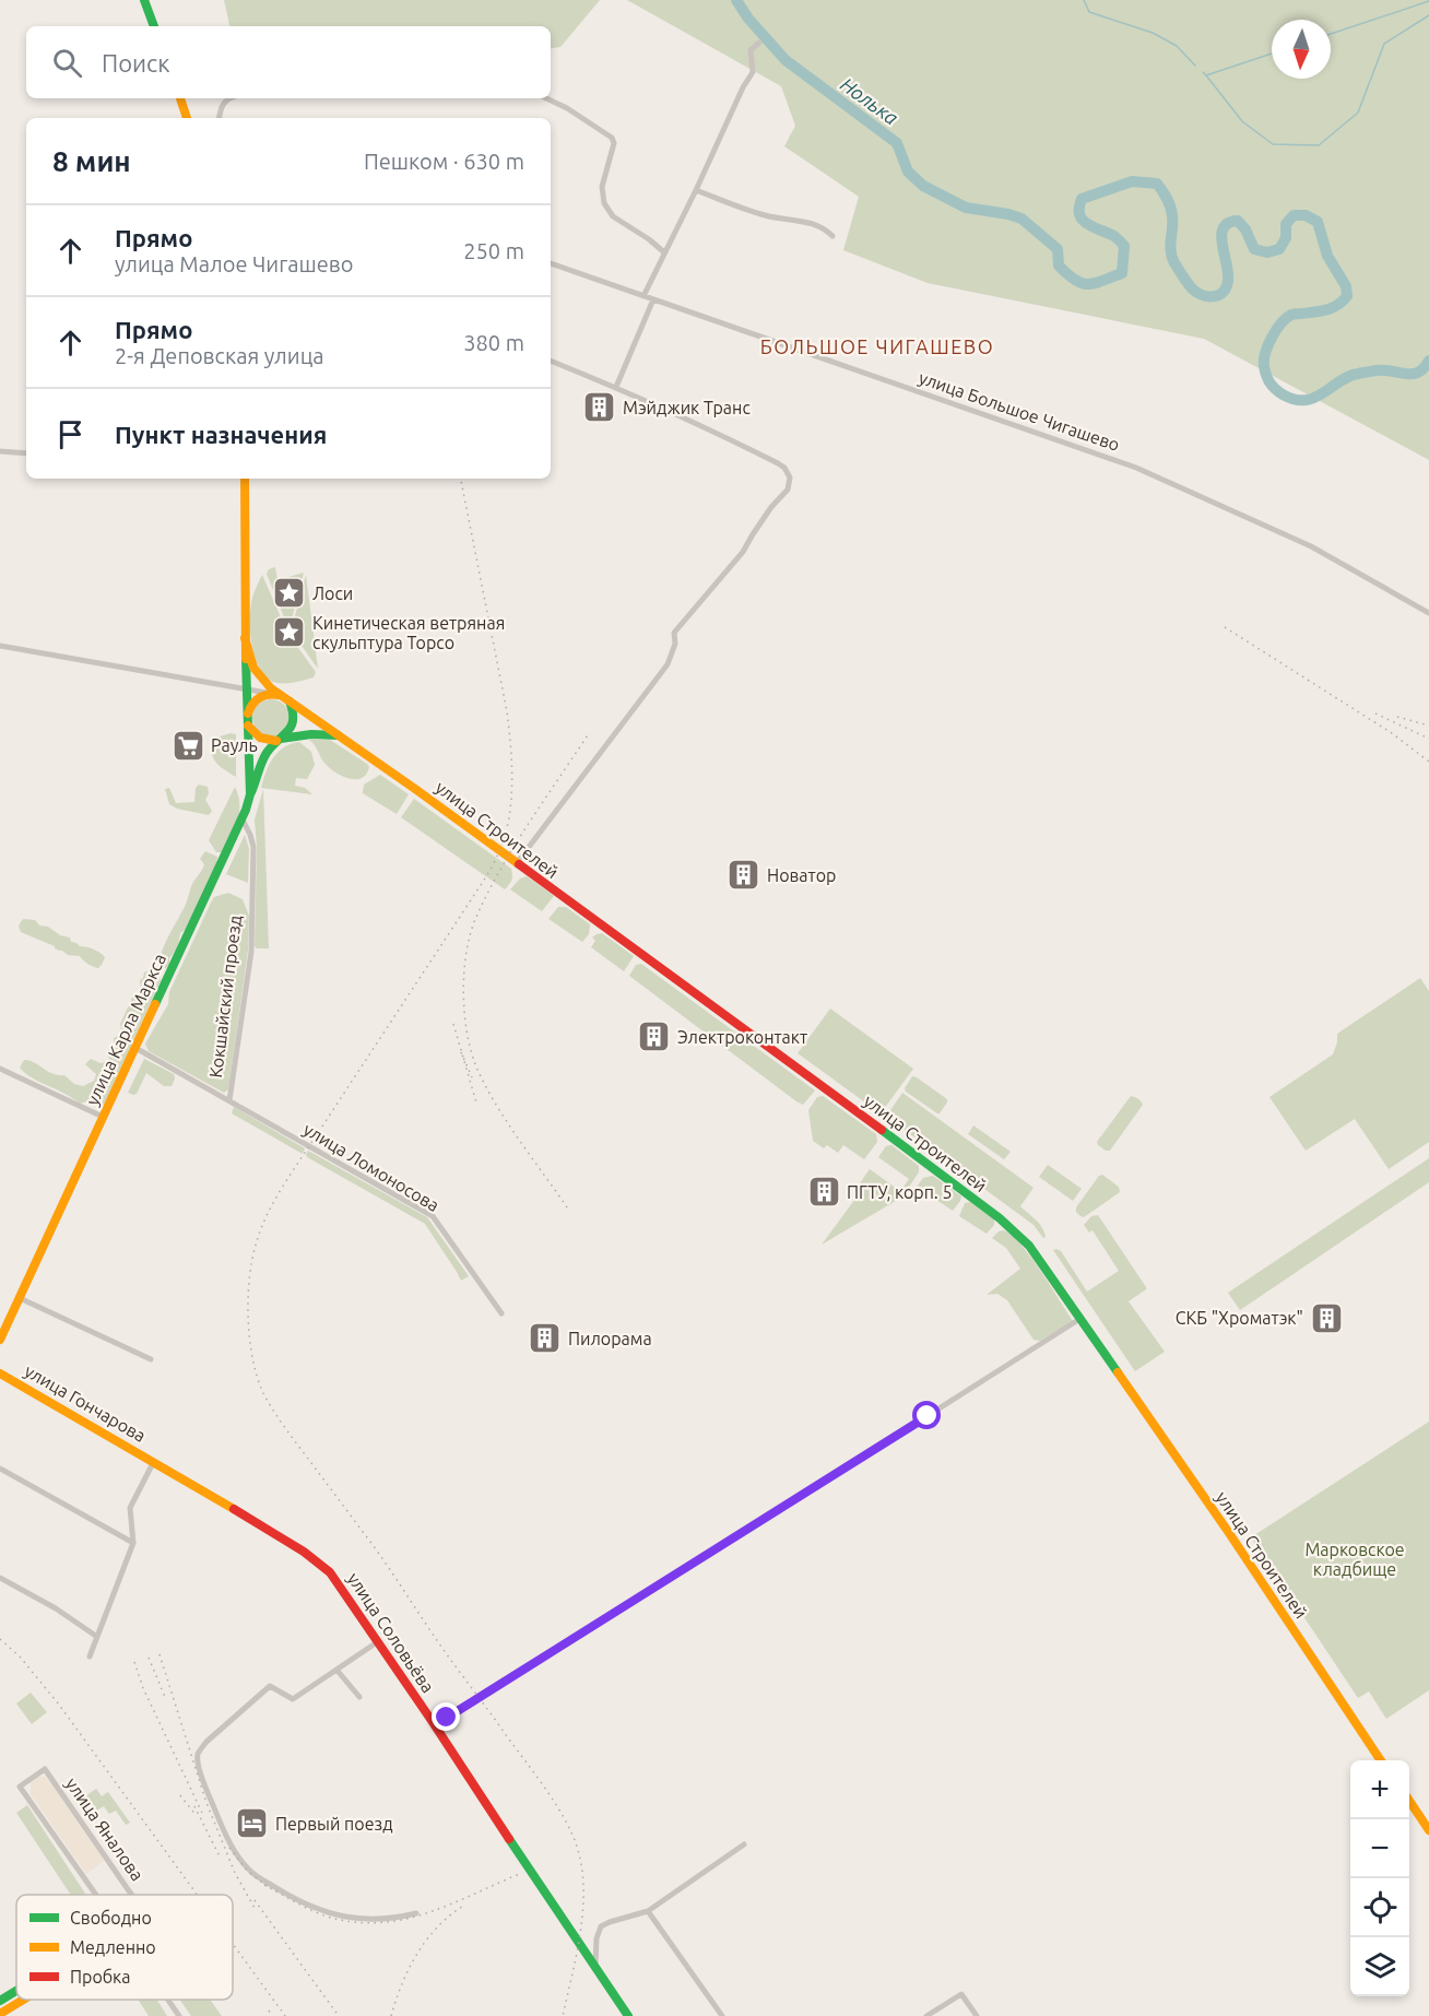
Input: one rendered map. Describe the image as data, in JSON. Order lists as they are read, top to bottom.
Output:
{
  "streets": {
    "main road": [
      "улица Строителей",
      "улица Карла Маркса",
      "улица Гончарова",
      "улица Соловьёва"
    ],
    "street": [
      "улица Большое Чигашево",
      "Кокшайский проезд",
      "улица Ломоносова",
      "улица Яналова"
    ]
  },
  "crossings": [
    ["улица Строителей", "улица Карла Маркса"],
    ["Кокшайский проезд", "улица Карла Маркса"],
    ["Кокшайский проезд", "улица Ломоносова"],
    ["улица Карла Маркса", "улица Ломоносова"],
    ["улица Гончарова", "улица Соловьёва"]
  ],
  "districts": ["БОЛЬШОЕ ЧИГАШЕВО"],
  "water": ["Нолька"],
  "parks": ["Марковское кладбище"],
  "places": {
    "building": [
      "Мэйджик Транс",
      "Новатор",
      "Электроконтакт",
      "ПГТУ, корп. 5",
      "СКБ \"Хроматэк\"",
      "Пилорама"
    ],
    "place": ["Лоси", "Кинетическая ветряная скульптура Торсо"],
    "supermarket": ["Рауль"],
    "hotel": ["Первый поезд"]
  },
  "legend": ["Свободно", "Медленно", "Пробка"],
  "north": "bottom",
  "page": {
    "search": "Поиск",
    "heading": ["8 мин", "Пешком · 630 m"],
    "list": [
      ["Прямо", "улица Малое Чигашево", "250 m"],
      ["Прямо", "2-я Деповская улица", "380 m"],
      "Пункт назначения"
    ],
    "map_buttons": ["+", "−"]
  }
}
